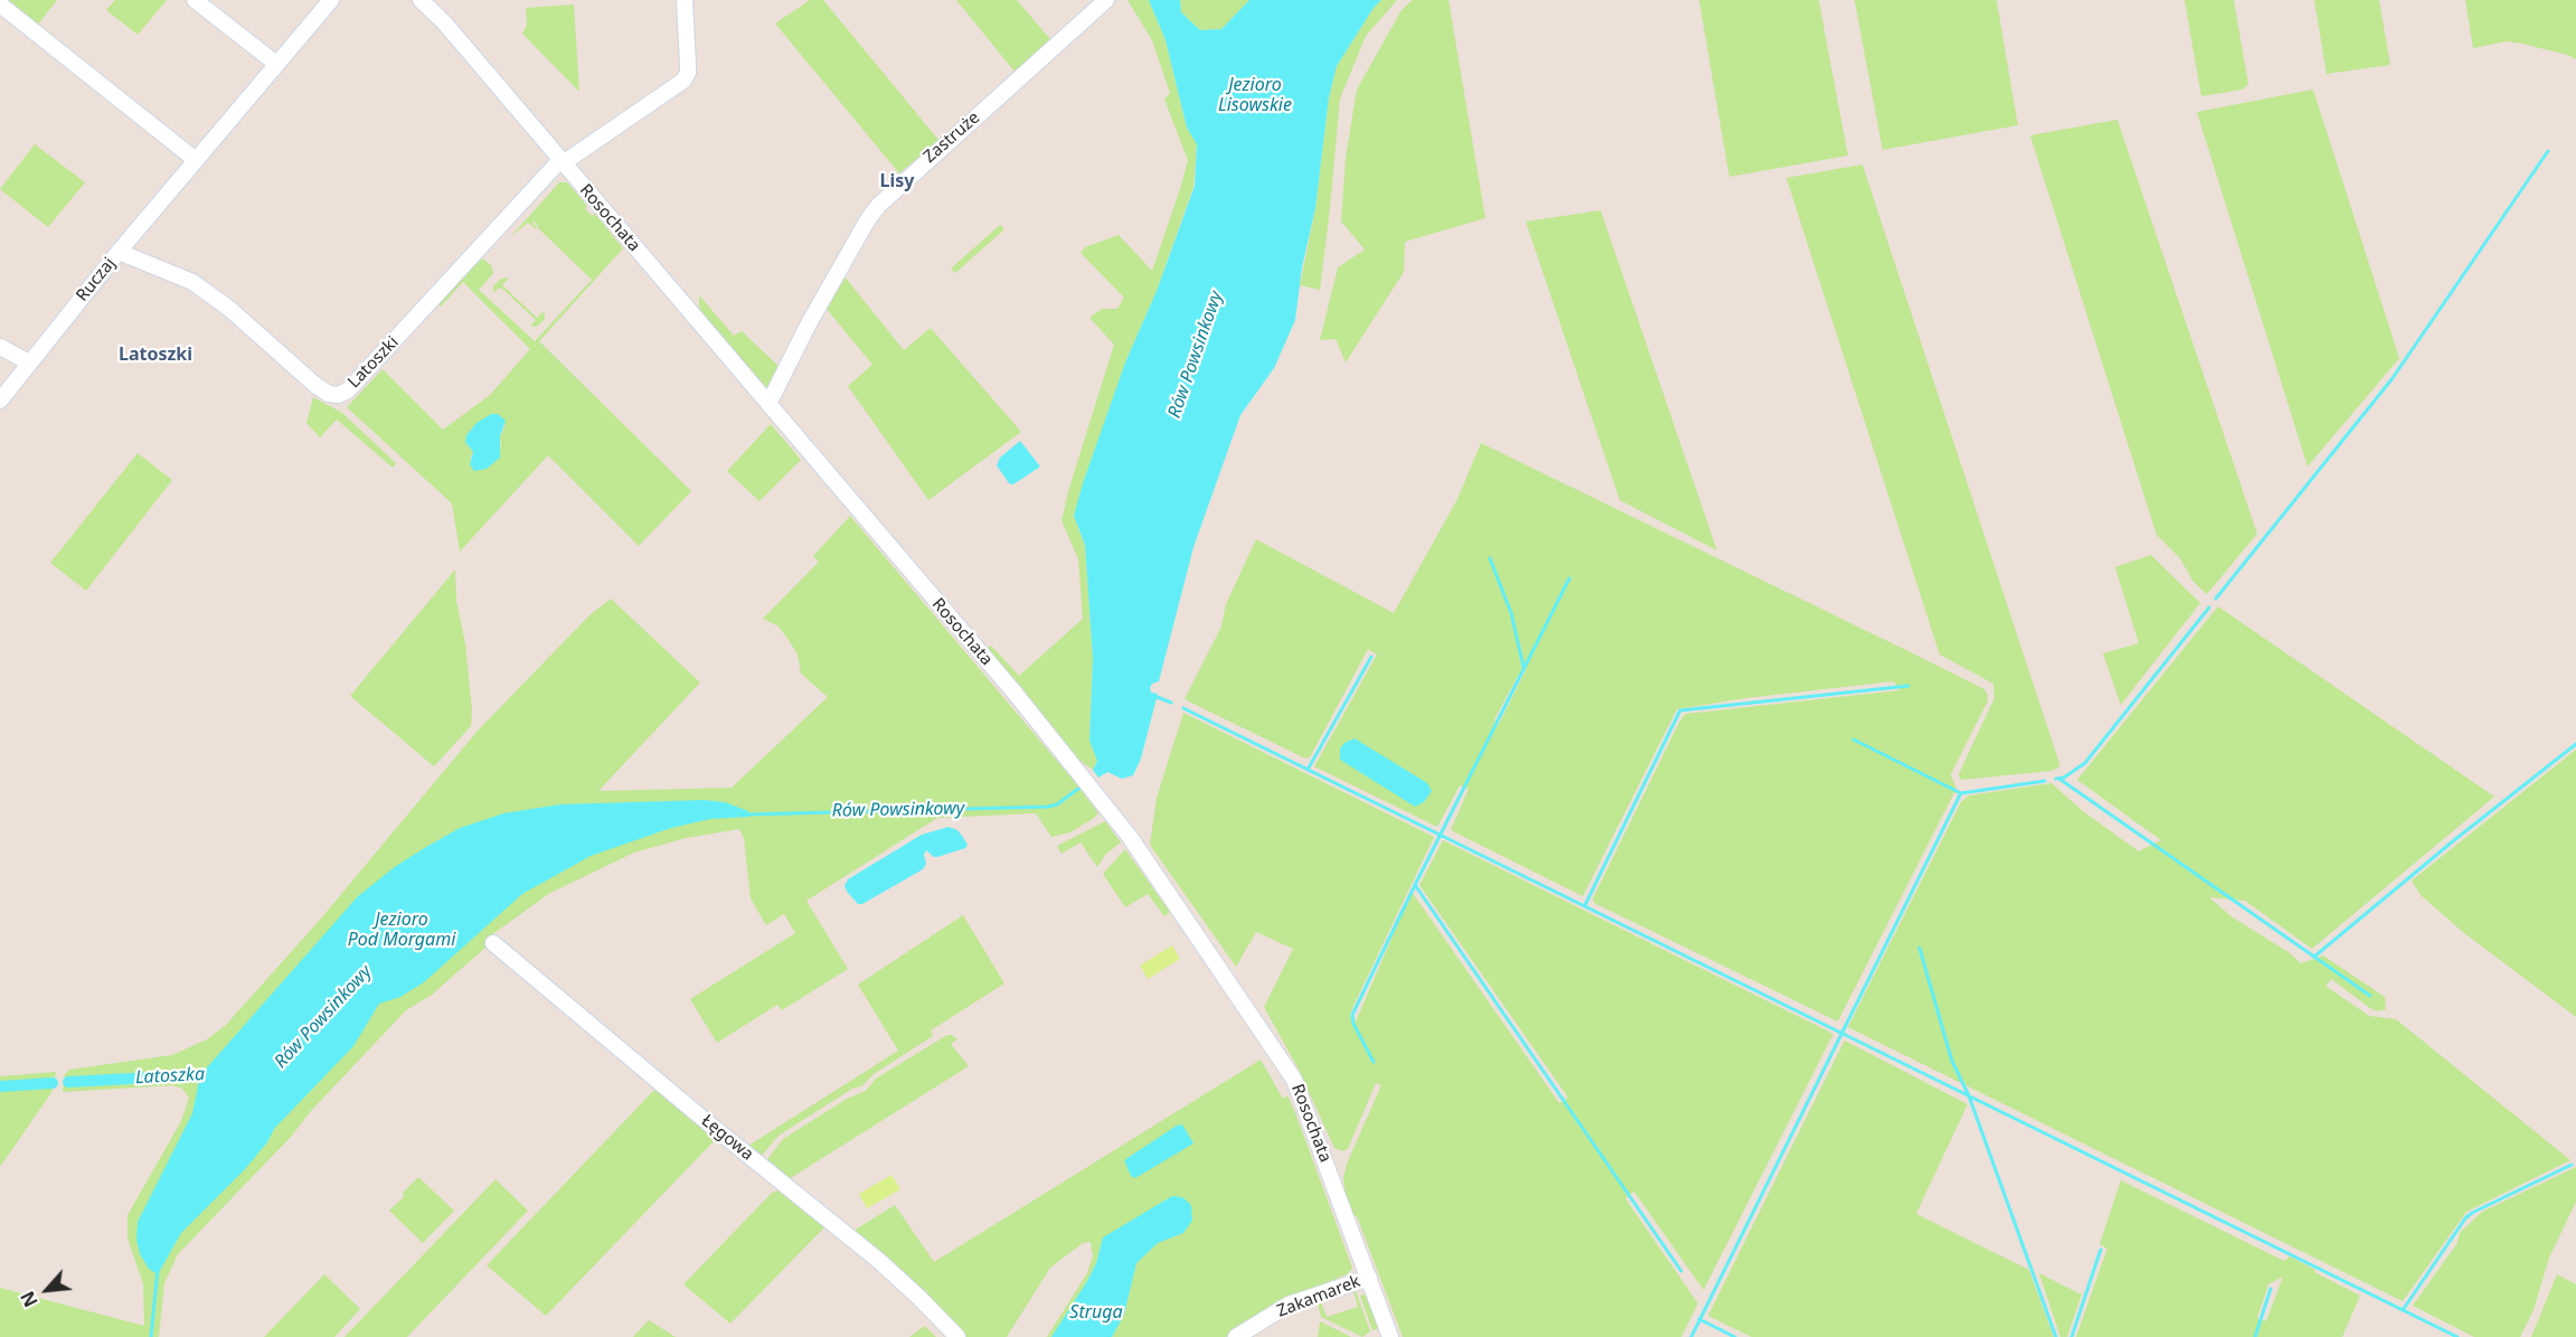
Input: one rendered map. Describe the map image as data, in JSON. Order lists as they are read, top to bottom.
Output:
{
  "streets": {
    "street": [
      "Zastruże",
      "Rosochata",
      "Ruczaj",
      "Latoszki",
      "Łęgowa",
      "Zakamarek"
    ]
  },
  "crossings": [
    ["Zastruże", "Rosochata"],
    ["Rosochata", "Latoszki"],
    ["Rosochata", "Zakamarek"],
    ["Ruczaj", "Latoszki"]
  ],
  "districts": ["Lisy", "Latoszki"],
  "water": [
    "Jezioro Lisowskie",
    "Rów Powsinkowy",
    "Jezioro Pod Morgami",
    "Latoszka",
    "Struga"
  ],
  "north": "bottom left"
}
